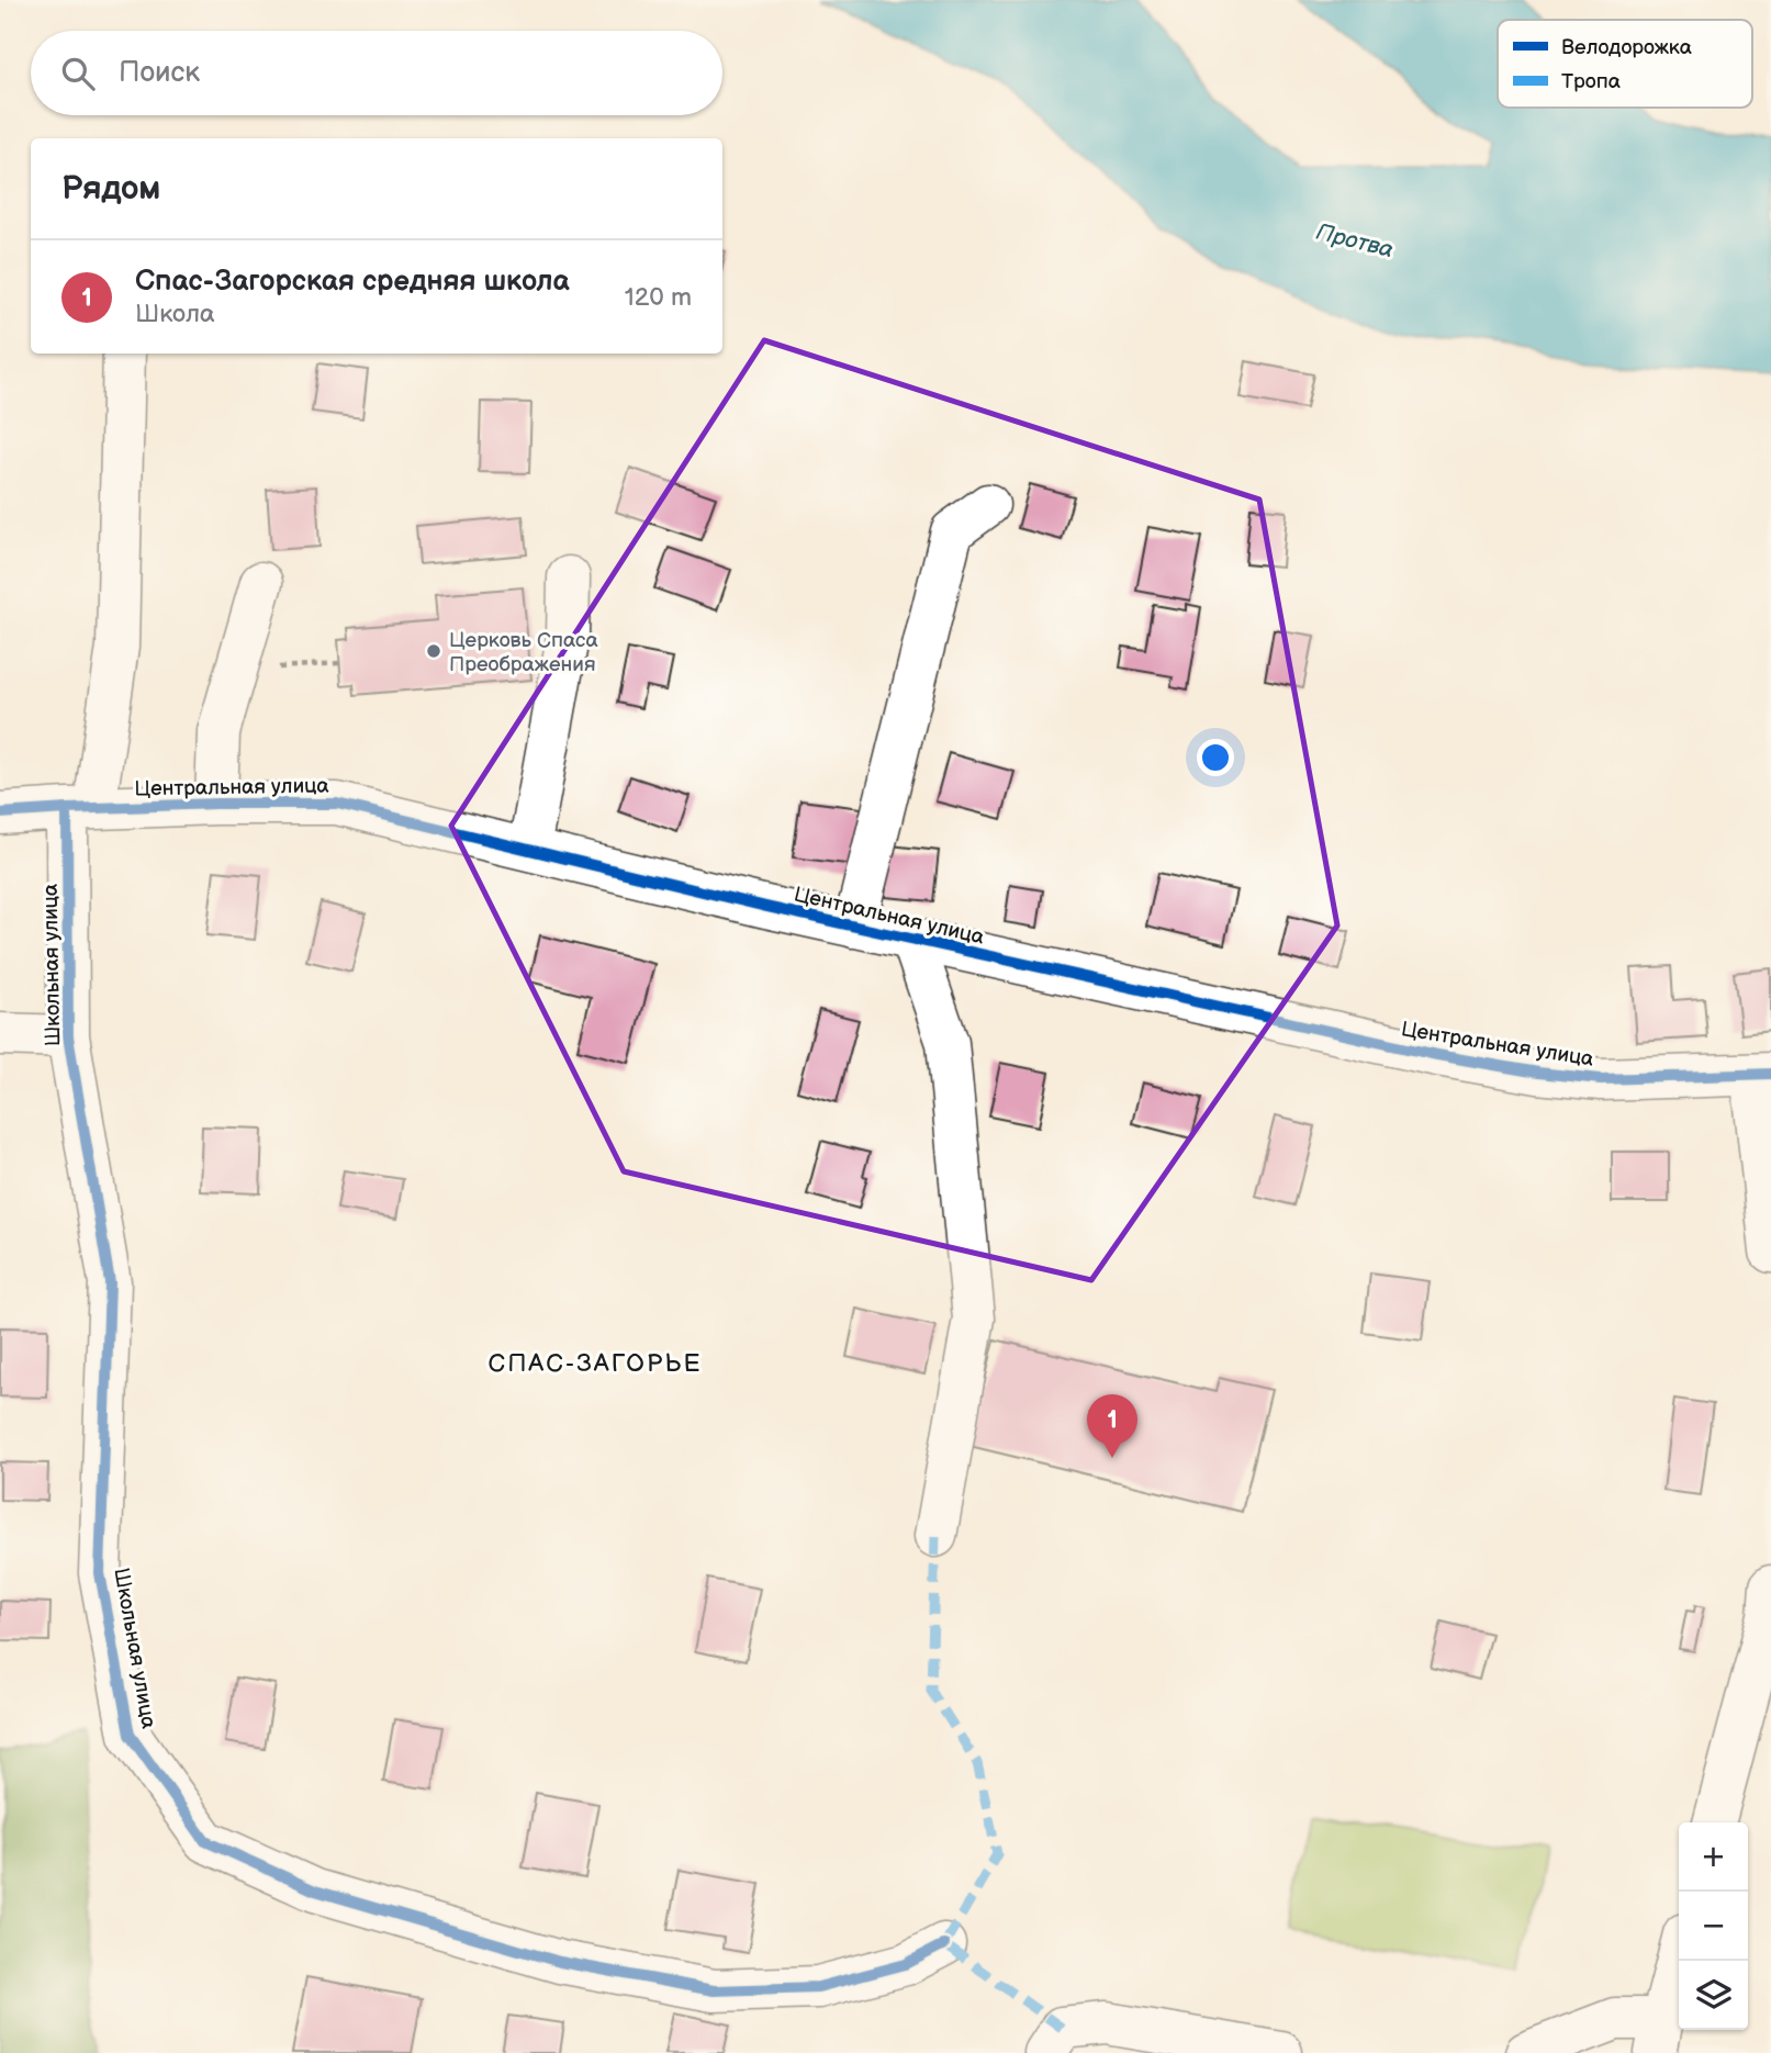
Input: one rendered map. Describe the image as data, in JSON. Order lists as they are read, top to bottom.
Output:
{
  "streets": {
    "street": ["Центральная улица", "Школьная улица"]
  },
  "crossings": [
    ["Центральная улица", "Школьная улица"]
  ],
  "districts": ["СПАС-ЗАГОРЬЕ"],
  "water": ["Протва"],
  "places": ["Церковь Спаса Преображения"],
  "legend": ["Велодорожка", "Тропа"],
  "page": {
    "search": "Поиск",
    "heading": "Рядом",
    "list": [
      {
        "mark": "1",
        "name": "Спас-Загорская средняя школа",
        "note": "Школа",
        "value": "120 m"
      }
    ],
    "pins": "1",
    "map_buttons": ["+", "−"]
  }
}
